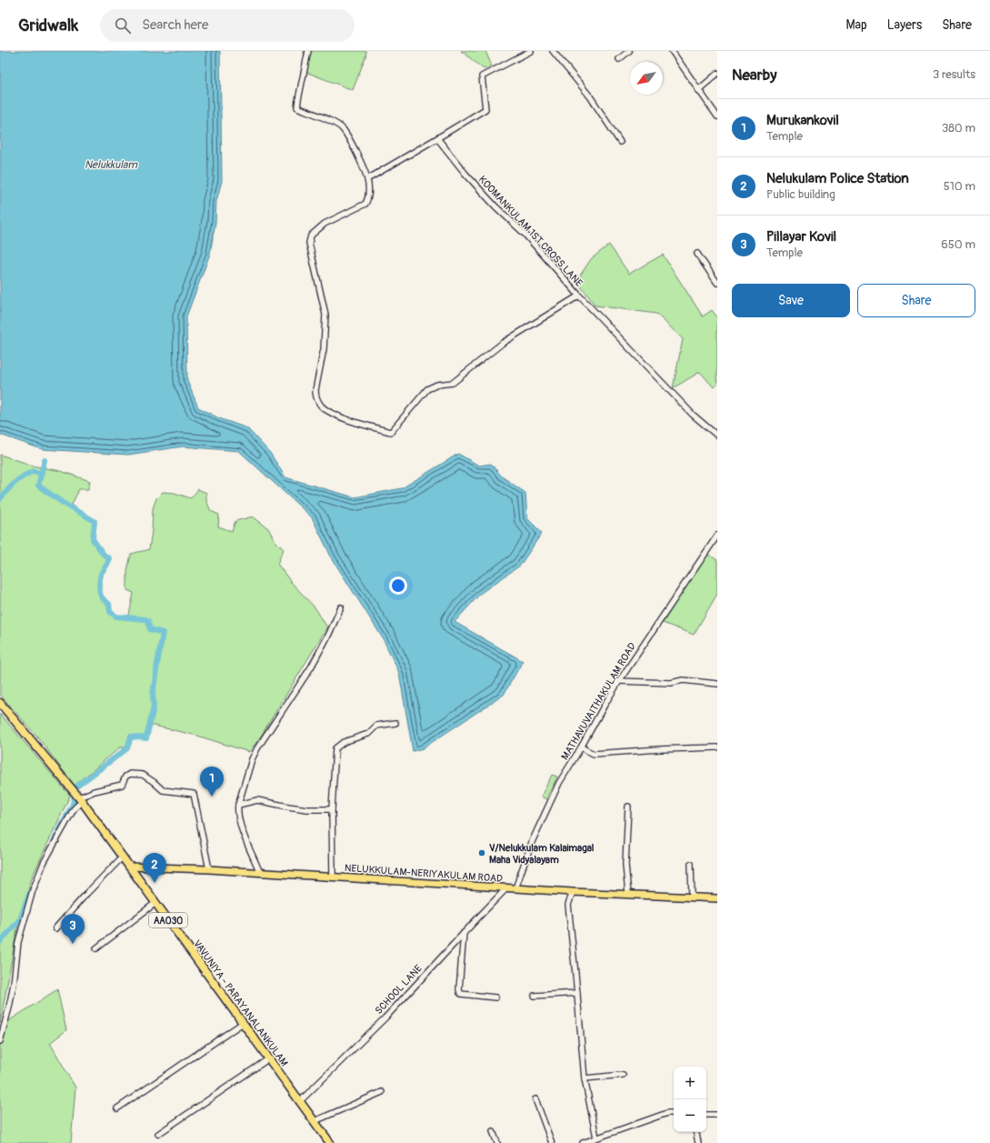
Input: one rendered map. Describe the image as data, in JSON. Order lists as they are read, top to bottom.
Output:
{
  "streets": {
    "highway": ["AA030", "VAVUNIYA - PARAYANALANKULAM"],
    "main road": ["NELUKKULAM-NERIYAKULAM ROAD"],
    "street": ["KOOMANKULAM 1ST CROSS LANE", "MATHAVUVAITHAKULAM ROAD", "SCHOOL LANE"]
  },
  "crossings": [
    ["MATHAVUVAITHAKULAM ROAD", "NELUKKULAM-NERIYAKULAM ROAD"],
    ["NELUKKULAM-NERIYAKULAM ROAD", "SCHOOL LANE"],
    ["NELUKKULAM-NERIYAKULAM ROAD", "VAVUNIYA - PARAYANALANKULAM"],
    ["SCHOOL LANE", "VAVUNIYA - PARAYANALANKULAM"]
  ],
  "water": ["Nelukkulam"],
  "places": ["V/Nelukkulam Kalaimagal Maha Vidyalayam"],
  "north": "bottom left",
  "page": {
    "header": "Gridwalk",
    "search": "Search here",
    "nav": ["Map", "Layers", "Share"],
    "heading": ["Nearby", "3 results"],
    "list": [
      {
        "mark": "1",
        "name": "Murukankovil",
        "note": "Temple",
        "value": "380 m"
      },
      {
        "mark": "2",
        "name": "Nelukulam Police Station",
        "note": "Public building",
        "value": "510 m"
      },
      {
        "mark": "3",
        "name": "Pillayar Kovil",
        "note": "Temple",
        "value": "650 m"
      }
    ],
    "buttons": ["Save", "Share"],
    "pins": ["1", "2", "3"],
    "map_buttons": ["+", "−"]
  }
}
